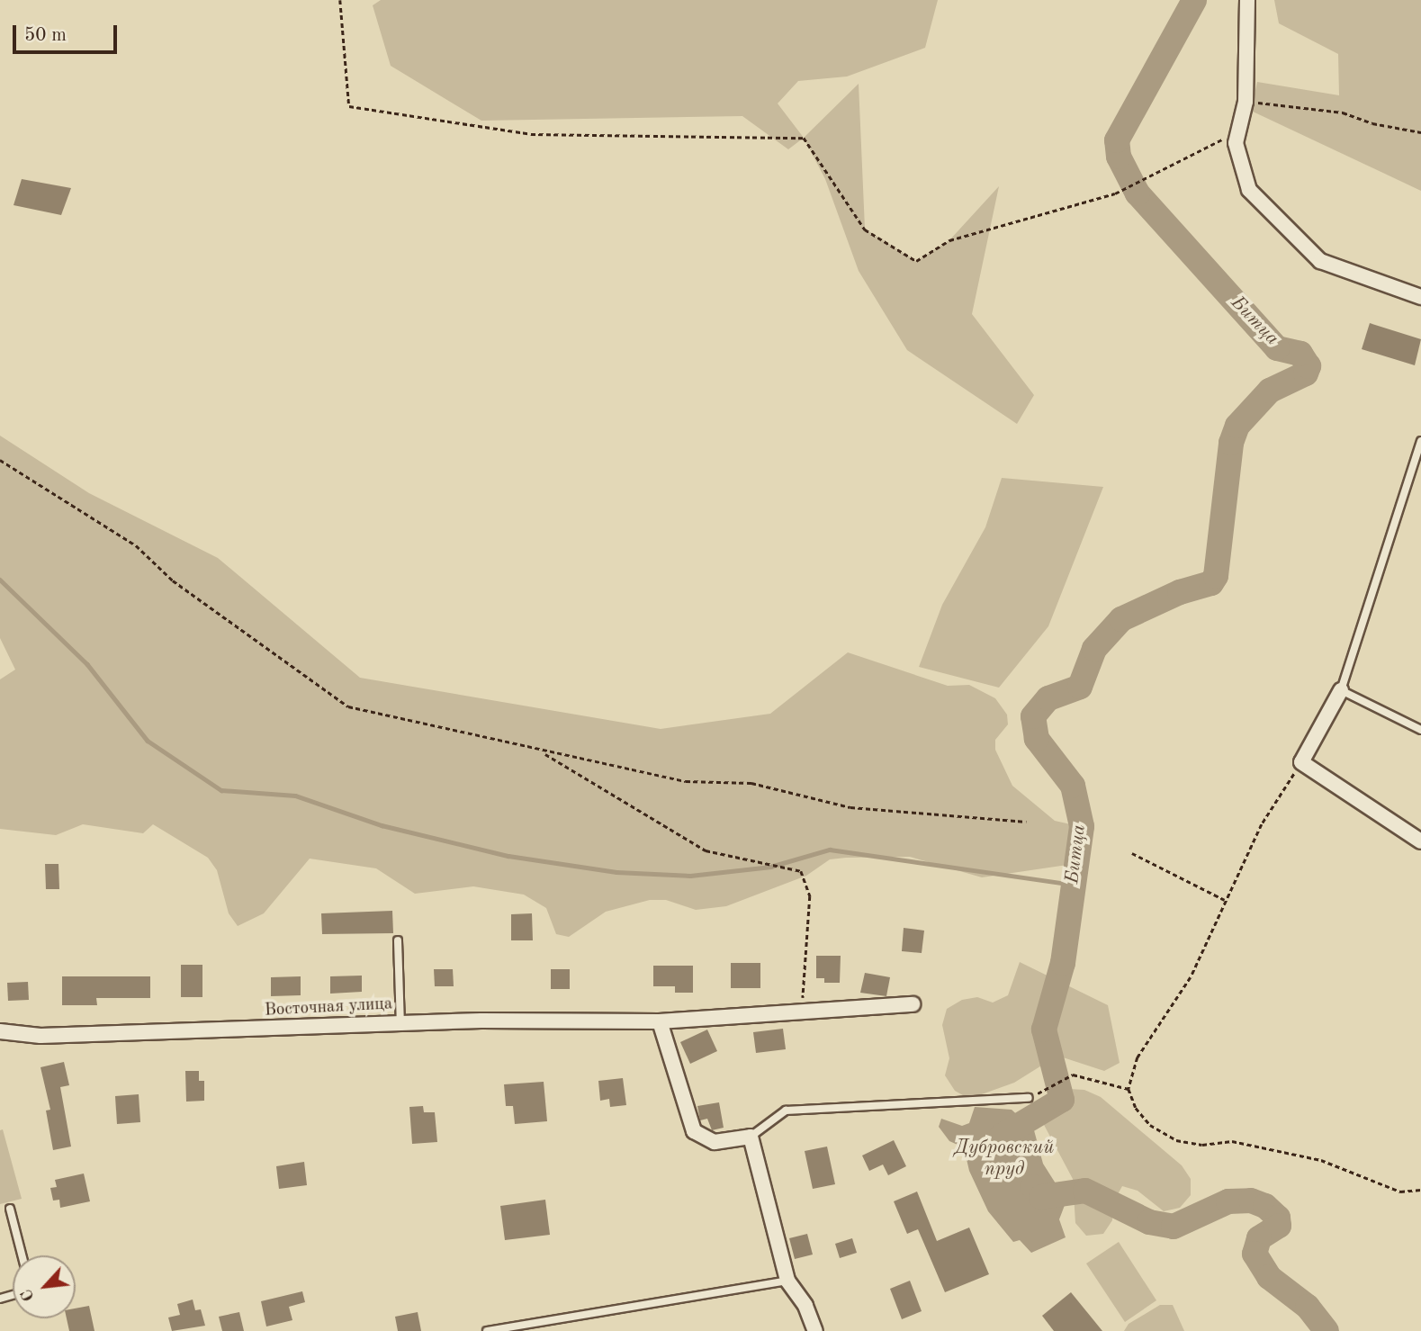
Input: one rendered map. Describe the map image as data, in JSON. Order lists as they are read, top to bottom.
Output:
{
  "streets": {
    "street": ["Восточная улица"]
  },
  "water": ["Битца", "Дубровский пруд"],
  "scale_bar": "50 m",
  "north": "bottom left"
}
